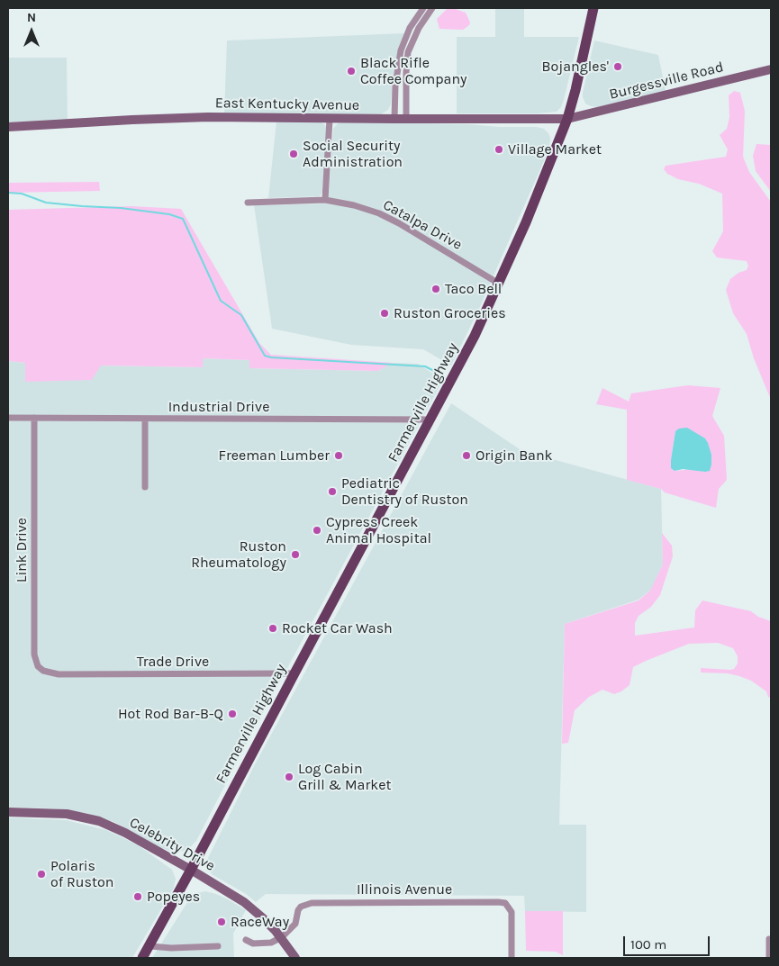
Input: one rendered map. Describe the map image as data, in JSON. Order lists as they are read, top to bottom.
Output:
{
  "streets": {
    "main road": ["Farmerville Highway"],
    "street": [
      "Burgessville Road",
      "East Kentucky Avenue",
      "Catalpa Drive",
      "Industrial Drive",
      "Link Drive",
      "Trade Drive",
      "Celebrity Drive",
      "Illinois Avenue"
    ]
  },
  "crossings": [
    ["Burgessville Road", "East Kentucky Avenue"],
    ["Burgessville Road", "Farmerville Highway"],
    ["East Kentucky Avenue", "Farmerville Highway"],
    ["Catalpa Drive", "Farmerville Highway"],
    ["Farmerville Highway", "Industrial Drive"],
    ["Farmerville Highway", "Trade Drive"],
    ["Farmerville Highway", "Celebrity Drive"],
    ["Industrial Drive", "Link Drive"],
    ["Link Drive", "Trade Drive"],
    ["Celebrity Drive", "Illinois Avenue"]
  ],
  "places": [
    "Bojangles'",
    "Black Rifle Coffee Company",
    "Village Market",
    "Social Security Administration",
    "Taco Bell",
    "Ruston Groceries",
    "Freeman Lumber",
    "Origin Bank",
    "Pediatric Dentistry of Ruston",
    "Cypress Creek Animal Hospital",
    "Ruston Rheumatology",
    "Rocket Car Wash",
    "Hot Rod Bar-B-Q",
    "Log Cabin Grill & Market",
    "Polaris of Ruston",
    "Popeyes",
    "RaceWay"
  ],
  "scale_bar": "100 m",
  "north": "top"
}
